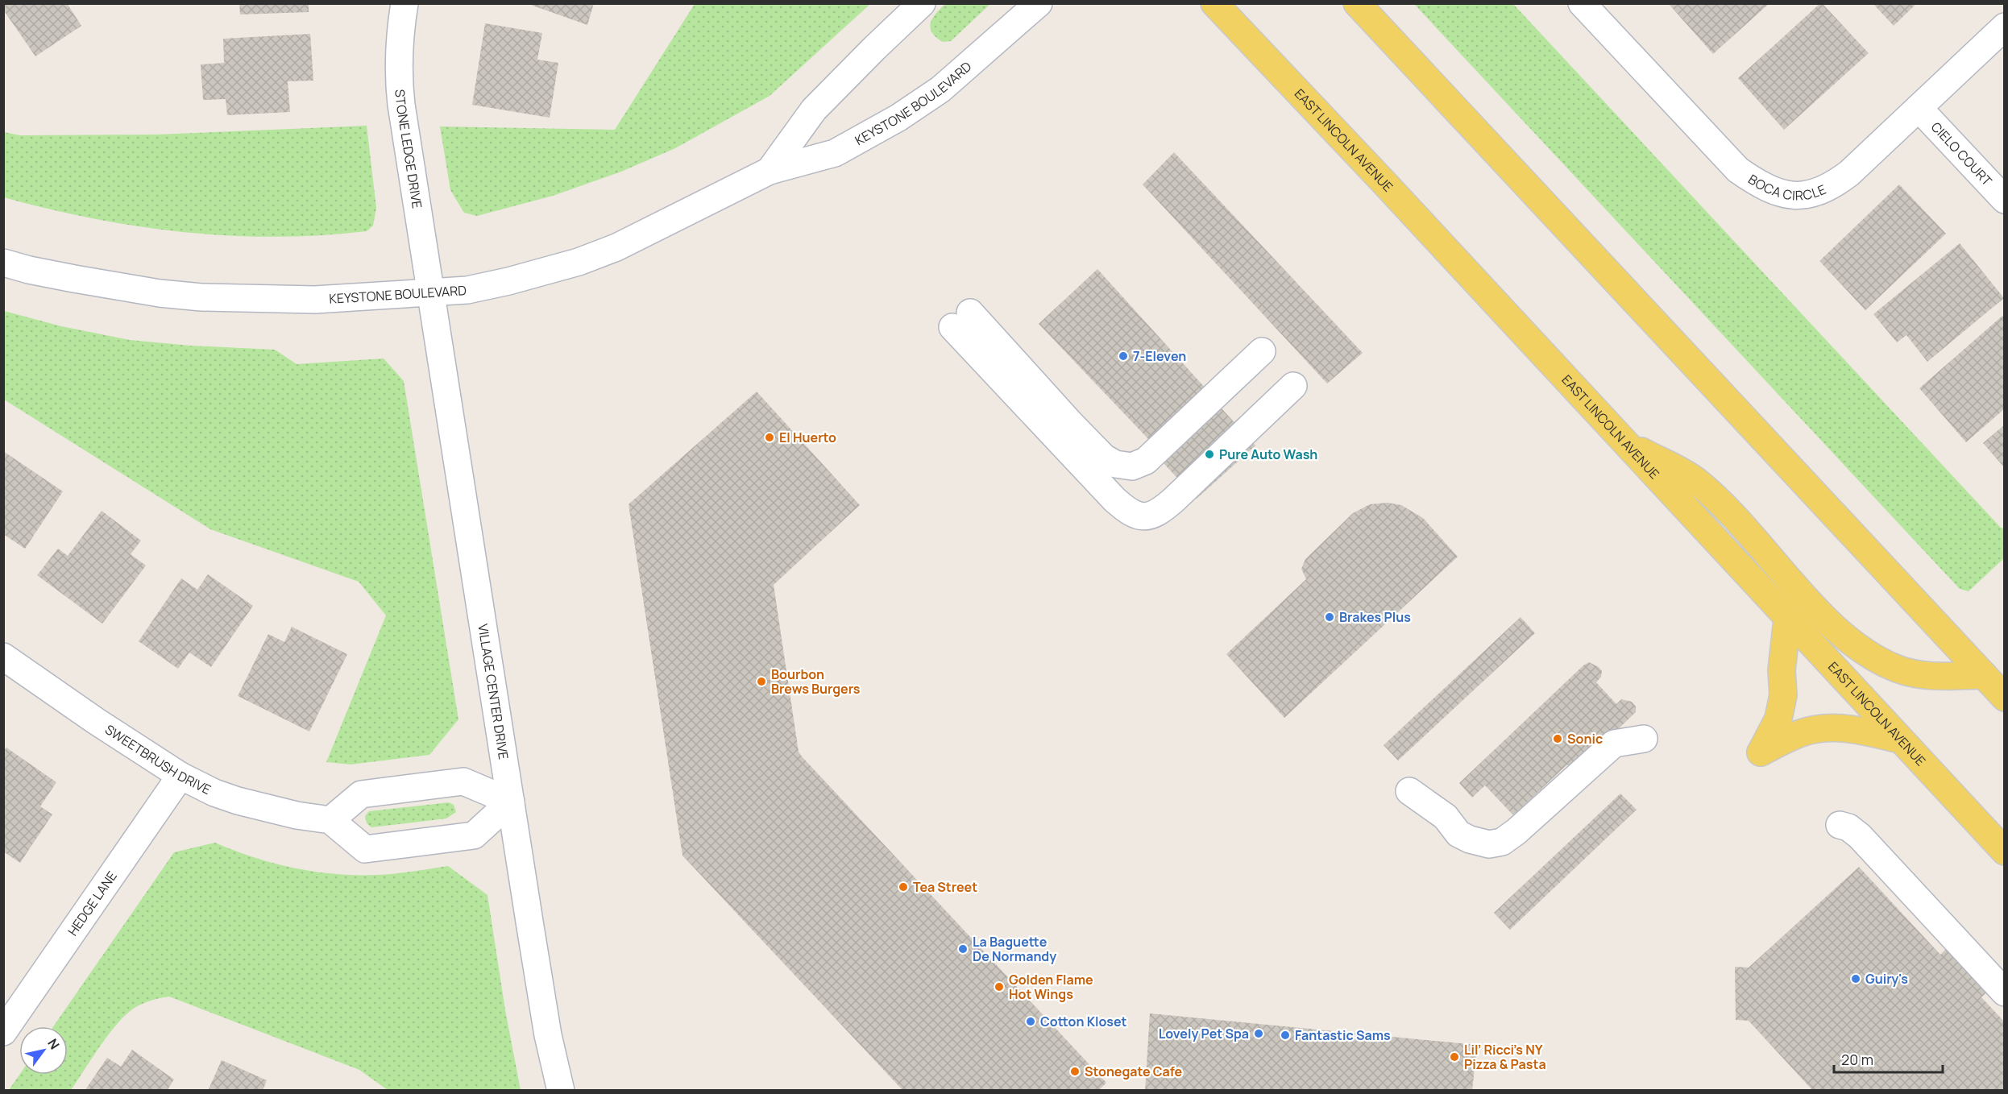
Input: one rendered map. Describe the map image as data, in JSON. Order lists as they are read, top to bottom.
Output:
{
  "streets": {
    "main road": ["EAST LINCOLN AVENUE"],
    "street": [
      "KEYSTONE BOULEVARD",
      "STONE LEDGE DRIVE",
      "CIELO COURT",
      "BOCA CIRCLE",
      "VILLAGE CENTER DRIVE",
      "SWEETBRUSH DRIVE",
      "HEDGE LANE"
    ]
  },
  "crossings": [
    ["KEYSTONE BOULEVARD", "STONE LEDGE DRIVE"],
    ["KEYSTONE BOULEVARD", "VILLAGE CENTER DRIVE"],
    ["STONE LEDGE DRIVE", "VILLAGE CENTER DRIVE"],
    ["CIELO COURT", "BOCA CIRCLE"],
    ["SWEETBRUSH DRIVE", "HEDGE LANE"]
  ],
  "places": [
    "7-Eleven",
    "El Huerto",
    "Pure Auto Wash",
    "Brakes Plus",
    "Bourbon Brews Burgers",
    "Sonic",
    "Tea Street",
    "La Baguette De Normandy",
    "Guiry's",
    "Golden Flame Hot Wings",
    "Cotton Kloset",
    "Lovely Pet Spa",
    "Fantastic Sams",
    "Lil’ Ricci’s NY Pizza & Pasta",
    "Stonegate Cafe"
  ],
  "scale_bar": "20 m",
  "north": "top right"
}
